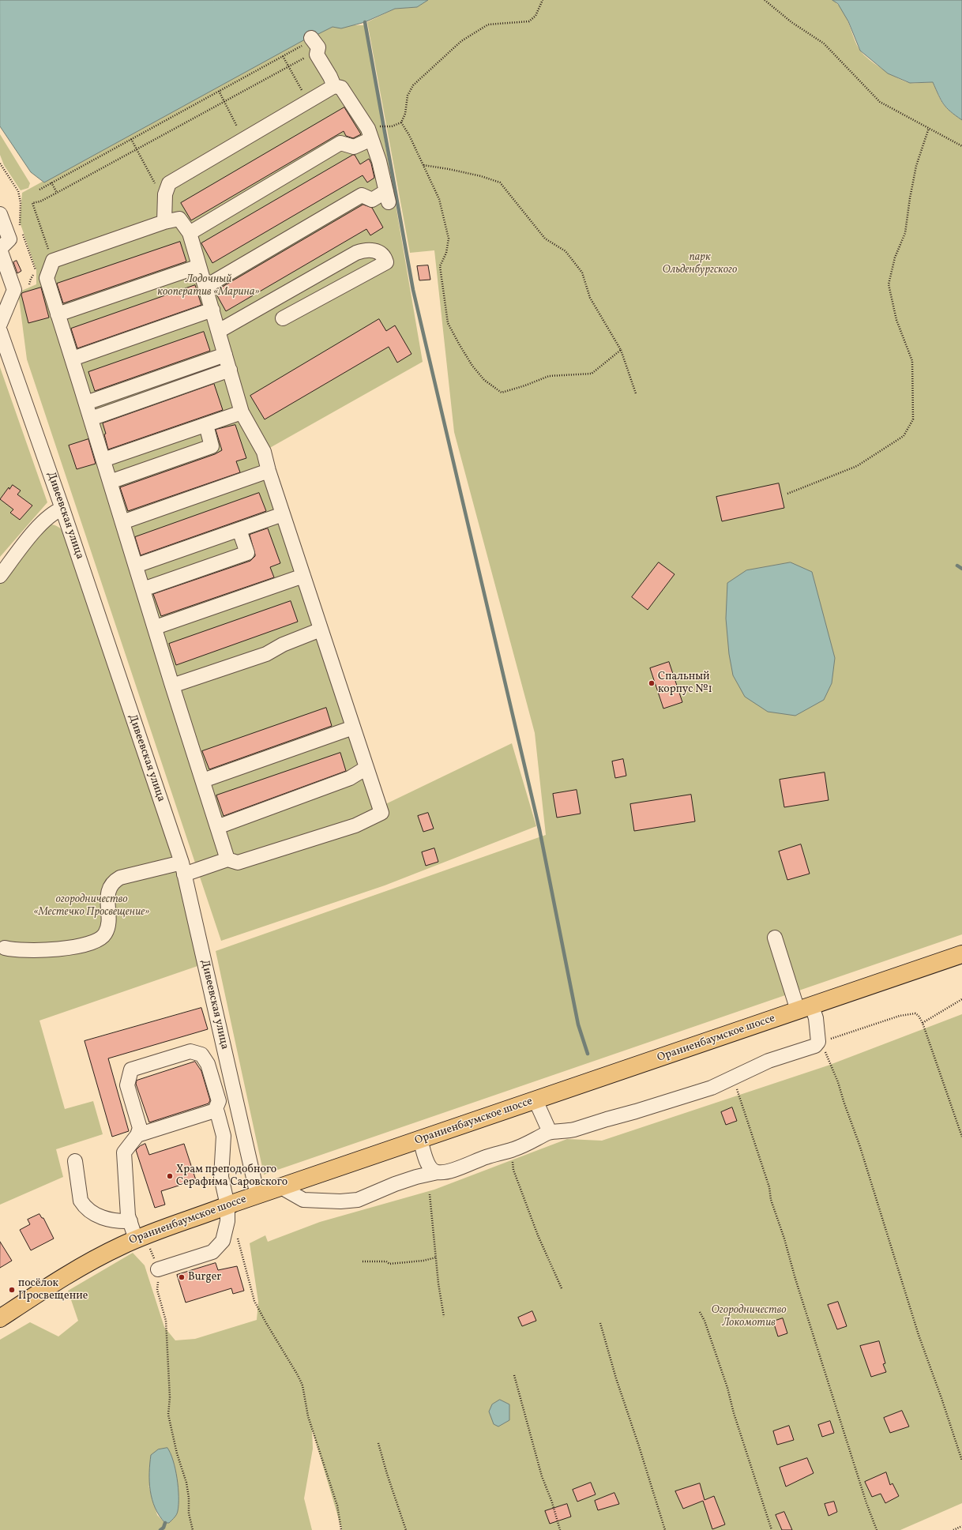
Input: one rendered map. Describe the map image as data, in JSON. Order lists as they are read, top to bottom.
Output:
{
  "streets": {
    "main road": ["Ораниенбаумское шоссе"],
    "street": ["Дивеевская улица"]
  },
  "crossings": [
    ["Дивеевская улица", "Ораниенбаумское шоссе"]
  ],
  "parks": [
    "парк Ольденбургского",
    "Лодочный кооператив «Марина»",
    "огородничество «Местечко Просвещение»",
    "Огородничество Локомотив"
  ],
  "places": [
    "Спальный корпус №1",
    "Храм преподобного Серафима Саровского",
    "Burger",
    "посёлок Просвещение"
  ]
}
